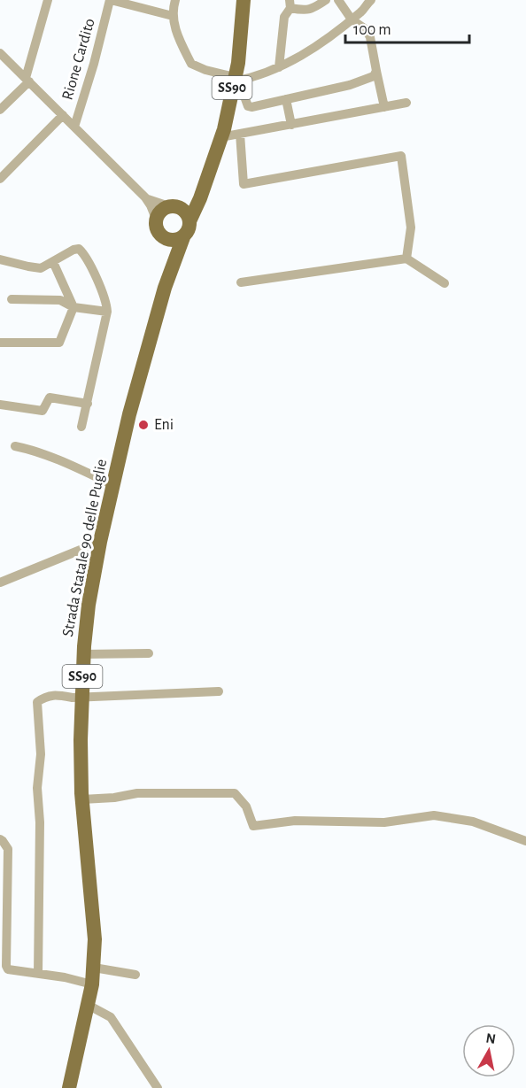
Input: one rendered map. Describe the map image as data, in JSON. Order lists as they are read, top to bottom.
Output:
{
  "streets": {
    "main road": ["SS90", "Strada Statale 90 delle Puglie"],
    "street": ["Rione Cardito"]
  },
  "crossings": [
    ["Rione Cardito", "Strada Statale 90 delle Puglie"]
  ],
  "places": ["Eni"],
  "scale_bar": "100 m",
  "north": "top"
}
